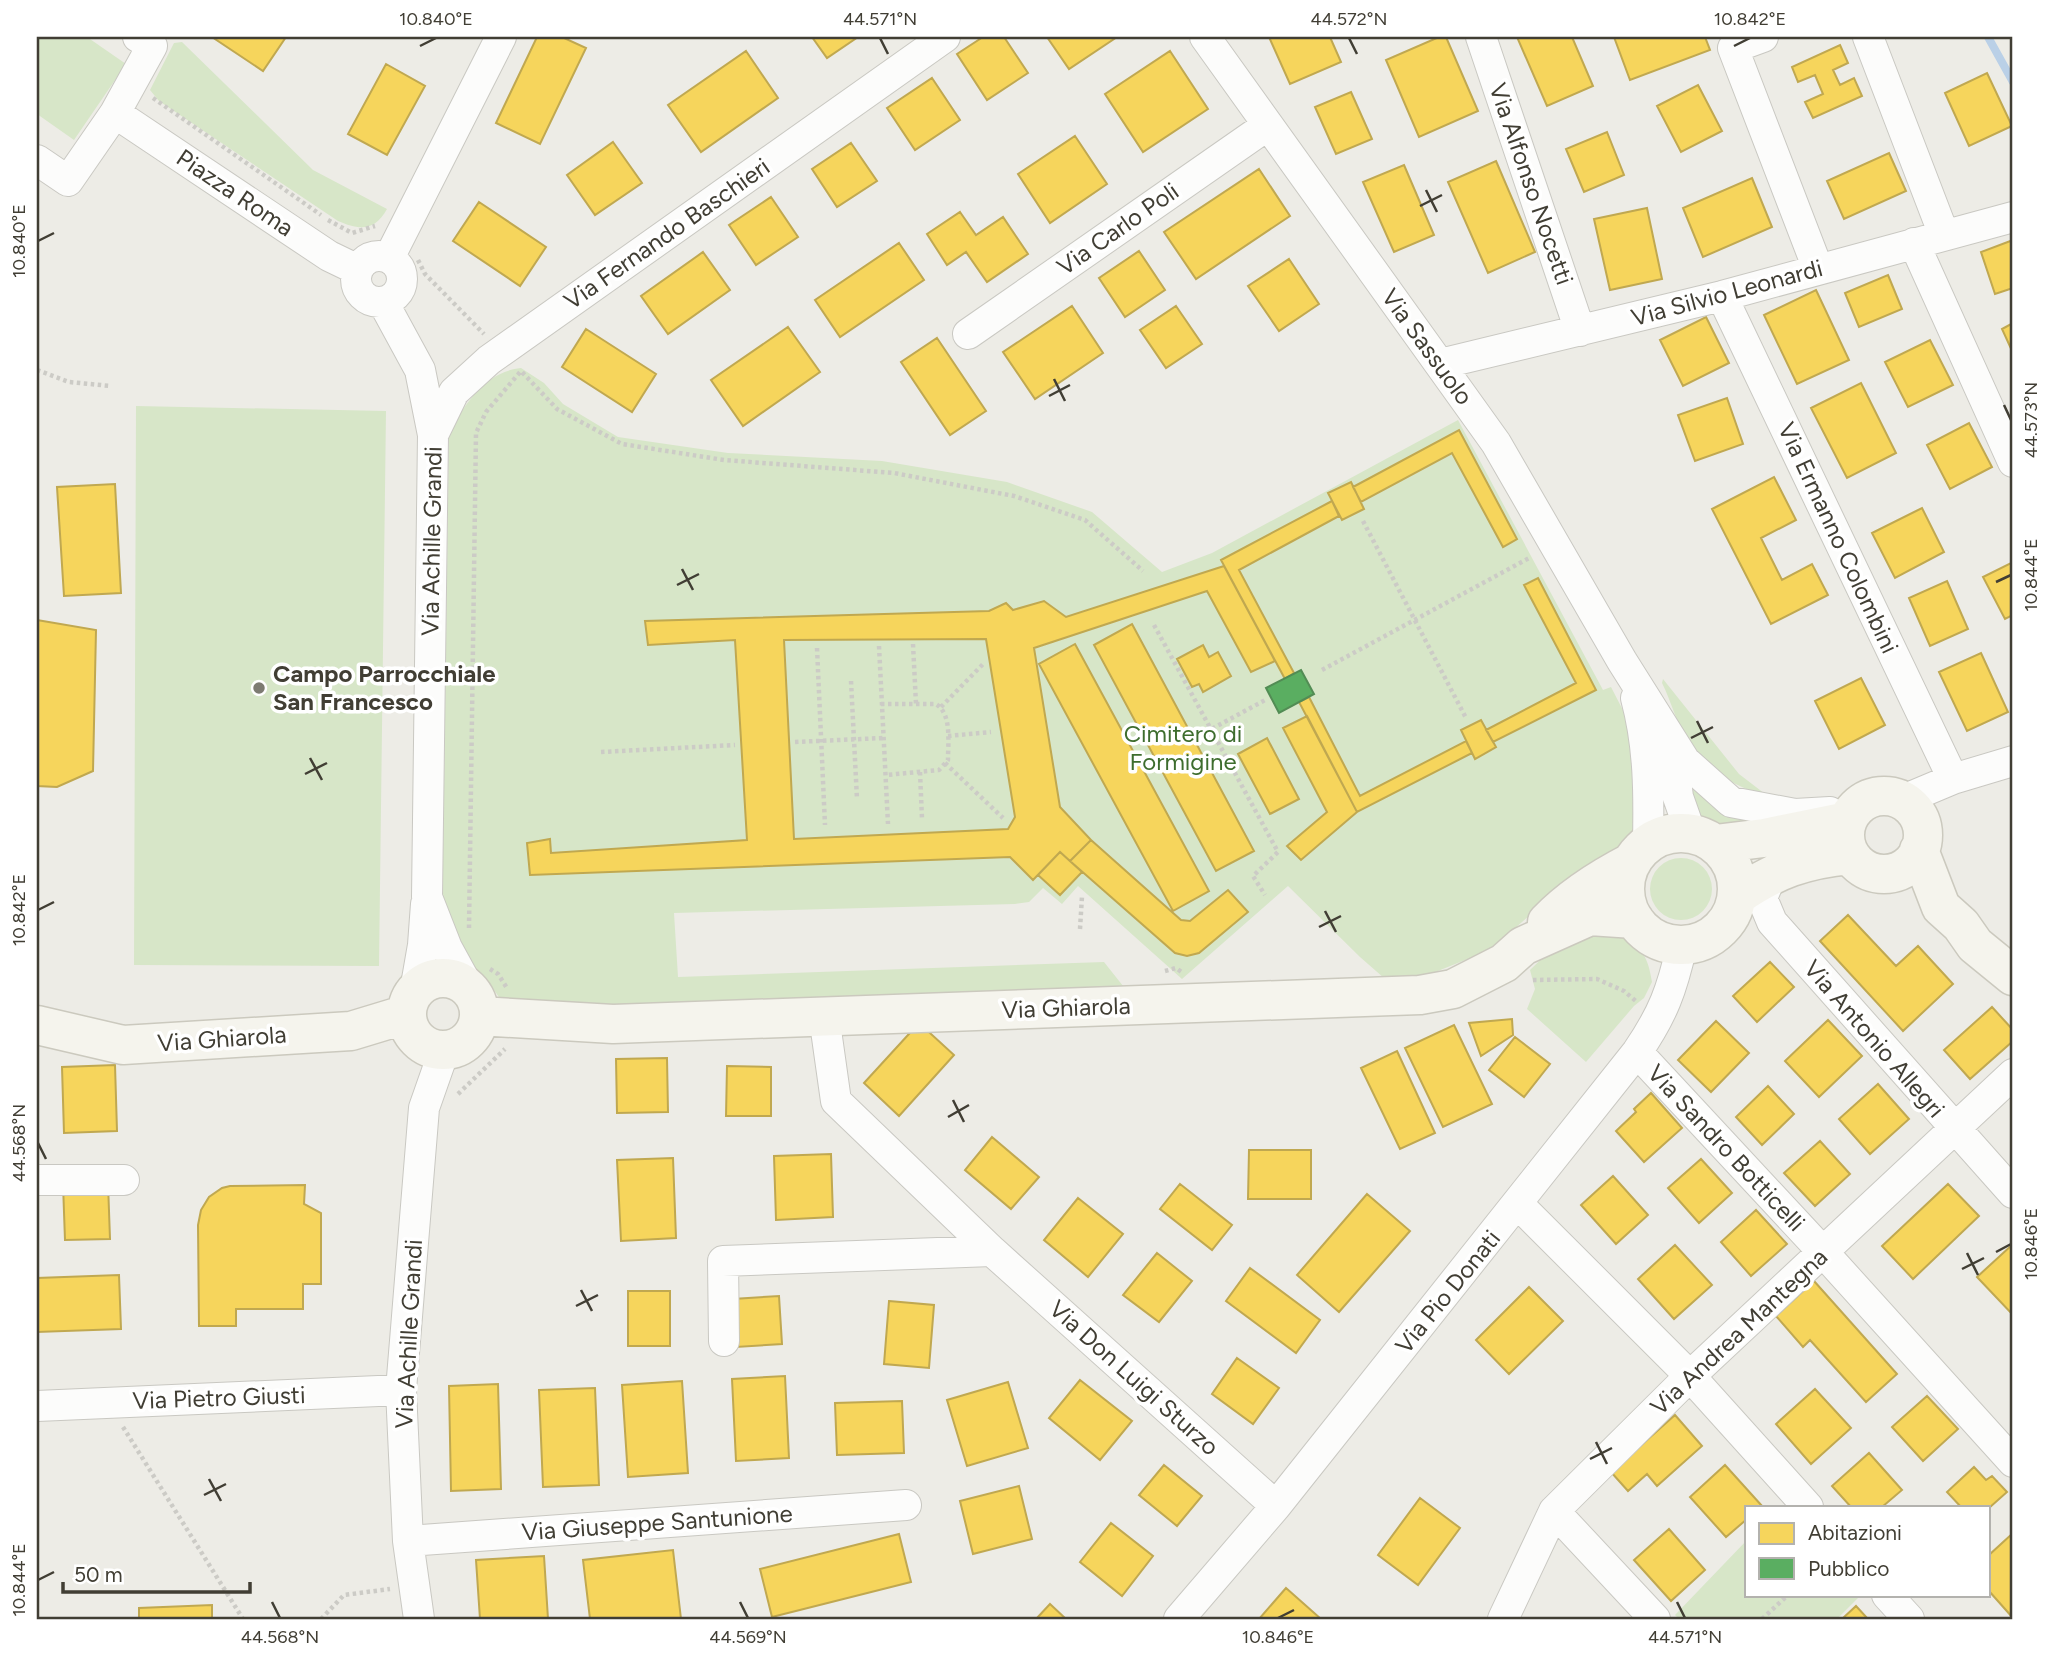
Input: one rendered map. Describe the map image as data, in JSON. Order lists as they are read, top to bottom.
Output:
{
  "streets": {
    "street": [
      "Via Alfonso Nocetti",
      "Piazza Roma",
      "Via Carlo Poli",
      "Via Fernando Baschieri",
      "Via Silvio Leonardi",
      "Via Sassuolo",
      "Via Ermanno Colombini",
      "Via Achille Grandi",
      "Via Ghiarola",
      "Via Antonio Allegri",
      "Via Sandro Botticelli",
      "Via Pio Donati",
      "Via Andrea Mantegna",
      "Via Don Luigi Sturzo",
      "Via Pietro Giusti",
      "Via Giuseppe Santunione"
    ]
  },
  "crossings": [
    ["Via Alfonso Nocetti", "Via Silvio Leonardi"],
    ["Piazza Roma", "Via Achille Grandi"],
    ["Via Carlo Poli", "Via Sassuolo"],
    ["Via Fernando Baschieri", "Via Achille Grandi"],
    ["Via Silvio Leonardi", "Via Sassuolo"],
    ["Via Silvio Leonardi", "Via Ermanno Colombini"],
    ["Via Sassuolo", "Via Ghiarola"],
    ["Via Sassuolo", "Via Pio Donati"],
    ["Via Achille Grandi", "Via Ghiarola"],
    ["Via Achille Grandi", "Via Pietro Giusti"],
    ["Via Achille Grandi", "Via Giuseppe Santunione"],
    ["Via Ghiarola", "Via Pio Donati"],
    ["Via Ghiarola", "Via Don Luigi Sturzo"],
    ["Via Antonio Allegri", "Via Andrea Mantegna"],
    ["Via Sandro Botticelli", "Via Pio Donati"],
    ["Via Sandro Botticelli", "Via Andrea Mantegna"],
    ["Via Pio Donati", "Via Don Luigi Sturzo"]
  ],
  "parks": ["Cimitero di Formigine"],
  "places": ["Campo Parrocchiale San Francesco"],
  "legend": ["Abitazioni", "Pubblico"],
  "scale_bar": "50 m",
  "coordinates": [
    "10.840°E",
    "44.571°N",
    "44.572°N",
    "10.842°E",
    "44.573°N",
    "10.844°E",
    "44.568°N",
    "10.846°E",
    "44.569°N"
  ]
}
